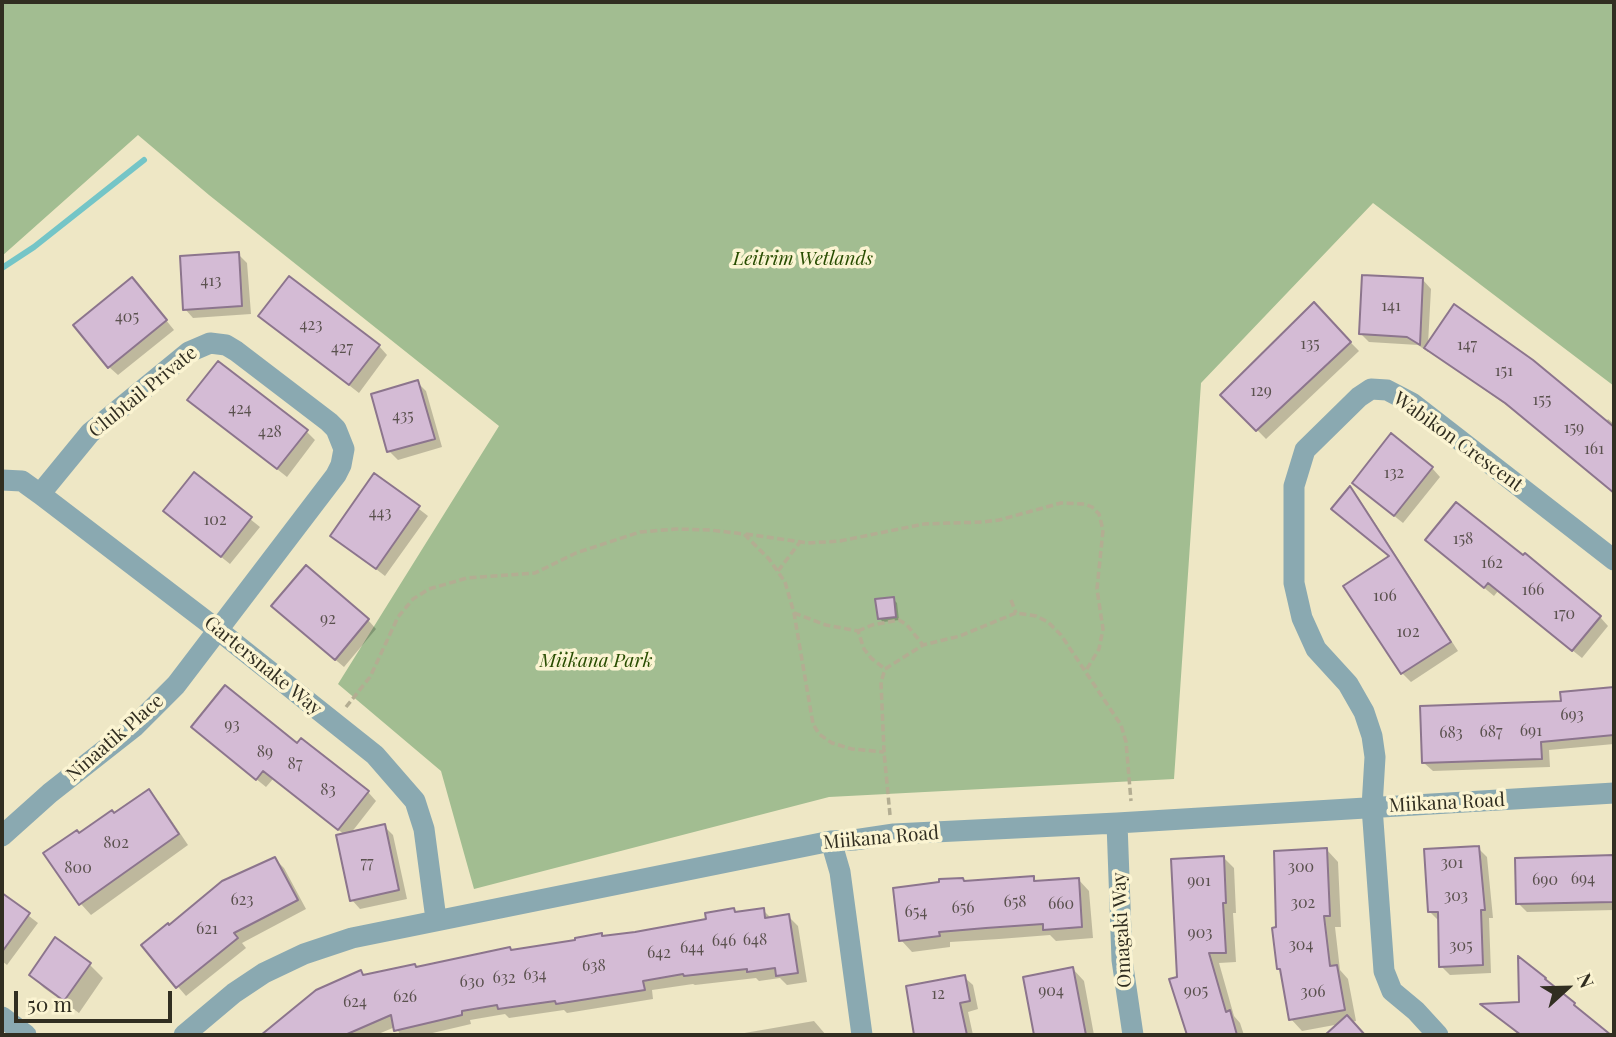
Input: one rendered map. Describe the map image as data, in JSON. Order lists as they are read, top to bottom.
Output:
{
  "streets": {
    "street": [
      "Clubtail Private",
      "Wabikon Crescent",
      "Gartersnake Way",
      "Ninaatik Place",
      "Miikana Road",
      "Omagaki Way"
    ]
  },
  "crossings": [
    ["Clubtail Private", "Gartersnake Way"],
    ["Clubtail Private", "Ninaatik Place"],
    ["Wabikon Crescent", "Miikana Road"],
    ["Gartersnake Way", "Ninaatik Place"],
    ["Gartersnake Way", "Miikana Road"],
    ["Miikana Road", "Omagaki Way"]
  ],
  "parks": ["Leitrim Wetlands", "Miikana Park"],
  "house_numbers": [
    "413",
    "141",
    "405",
    "423",
    "135",
    "147",
    "427",
    "151",
    "129",
    "155",
    "424",
    "435",
    "159",
    "428",
    "161",
    "132",
    "443",
    "102",
    "158",
    "162",
    "166",
    "106",
    "170",
    "92",
    "102",
    "693",
    "93",
    "691",
    "687",
    "683",
    "89",
    "87",
    "83",
    "802",
    "77",
    "301",
    "300",
    "800",
    "694",
    "690",
    "901",
    "303",
    "623",
    "658",
    "302",
    "660",
    "656",
    "654",
    "621",
    "903",
    "648",
    "646",
    "304",
    "305",
    "644",
    "642",
    "638",
    "634",
    "632",
    "630",
    "904",
    "905",
    "306",
    "12",
    "626",
    "624"
  ],
  "scale_bar": "50 m",
  "north": "right"
}
